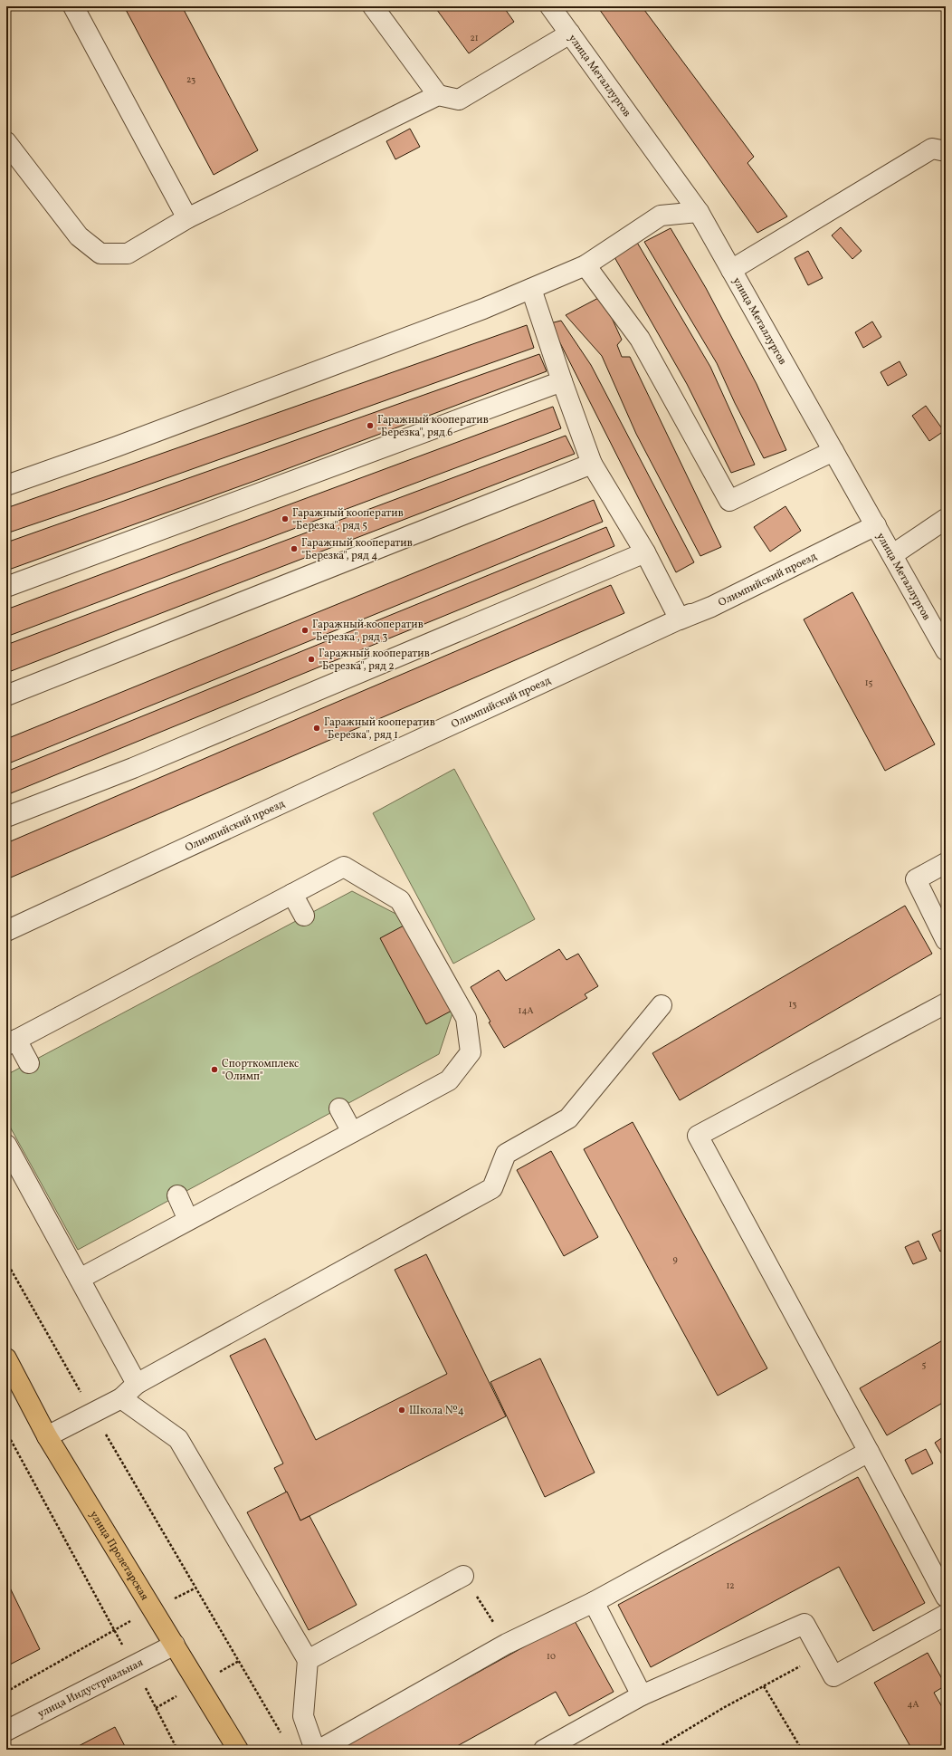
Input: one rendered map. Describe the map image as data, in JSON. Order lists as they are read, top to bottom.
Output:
{
  "streets": {
    "main road": ["улица Пролетарская"],
    "street": ["улица Металлургов", "Олимпийский проезд", "улица Индустриальная"]
  },
  "crossings": [
    ["улица Металлургов", "Олимпийский проезд"],
    ["улица Пролетарская", "улица Индустриальная"]
  ],
  "places": [
    "Гаражный кооператив \"Березка\", ряд 6",
    "Гаражный кооператив \"Березка\", ряд 5",
    "Гаражный кооператив \"Березка\", ряд 4",
    "Гаражный кооператив \"Березка\", ряд 3",
    "Гаражный кооператив \"Березка\", ряд 2",
    "Гаражный кооператив \"Березка\", ряд 1",
    "Спорткомплекс \"Олимп\"",
    "Школа №4"
  ],
  "house_numbers": [
    "21",
    "23",
    "15",
    "13",
    "14А",
    "9",
    "5",
    "12",
    "10",
    "4А"
  ]
}
